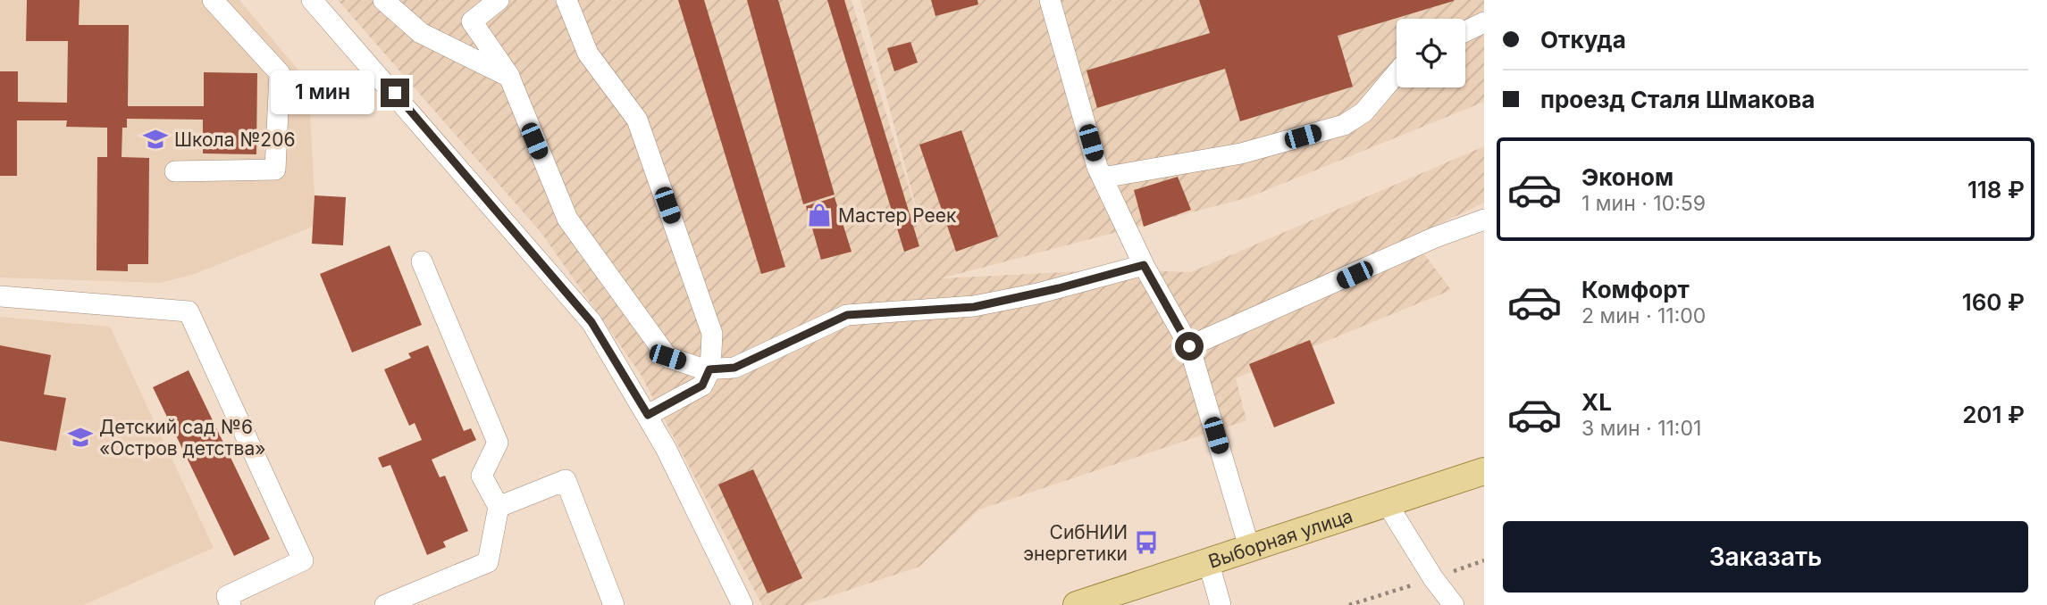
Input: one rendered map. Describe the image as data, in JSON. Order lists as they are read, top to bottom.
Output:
{
  "streets": {
    "main road": ["Выборная улица"]
  },
  "places": {
    "school or university": ["Школа №206", "Детский сад №6 «Остров детства»"],
    "shop": ["Мастер Реек"],
    "bus stop": ["СибНИИ энергетики"]
  },
  "page": {
    "banner": ["Откуда", "проезд Сталя Шмакова"],
    "bubble": "1 мин",
    "list": [
      {
        "name": "Эконом",
        "note": "1 мин · 10:59",
        "value": "118 ₽"
      },
      {
        "name": "Комфорт",
        "note": "2 мин · 11:00",
        "value": "160 ₽"
      },
      {
        "name": "XL",
        "note": "3 мин · 11:01",
        "value": "201 ₽"
      }
    ],
    "buttons": "Заказать"
  }
}
